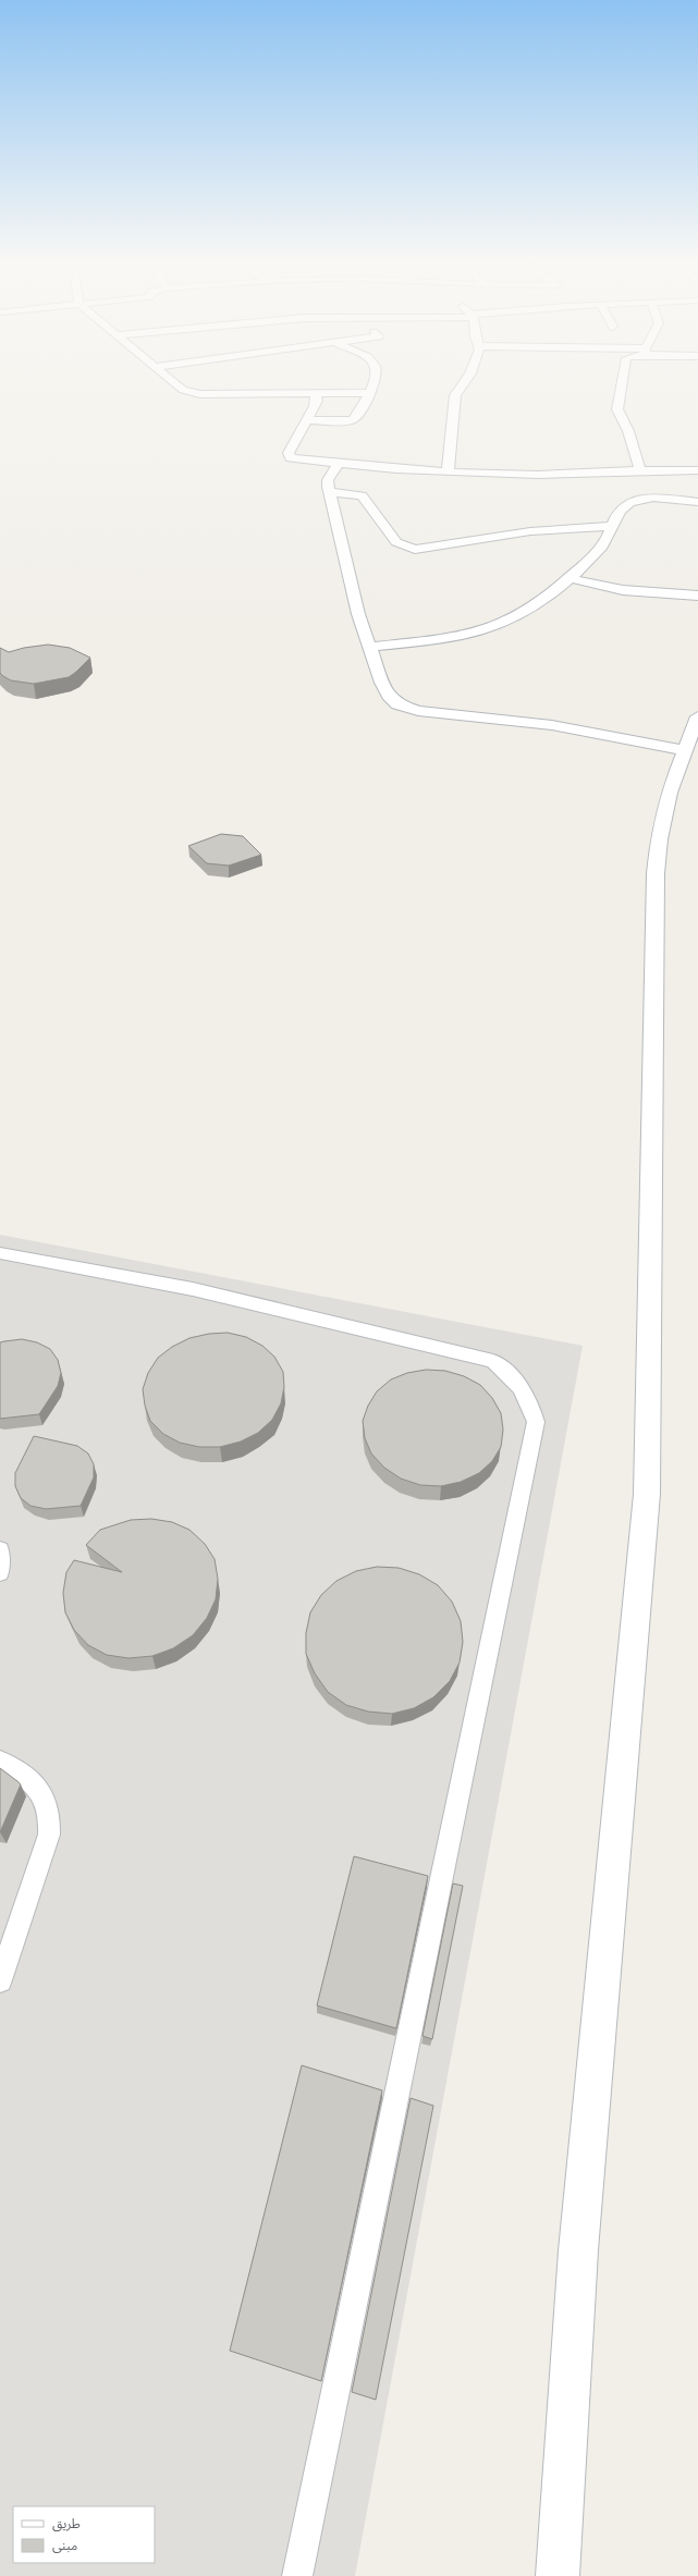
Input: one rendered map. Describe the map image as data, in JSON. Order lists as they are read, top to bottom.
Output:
{
  "legend": ["طريق", "مبنى"]
}
